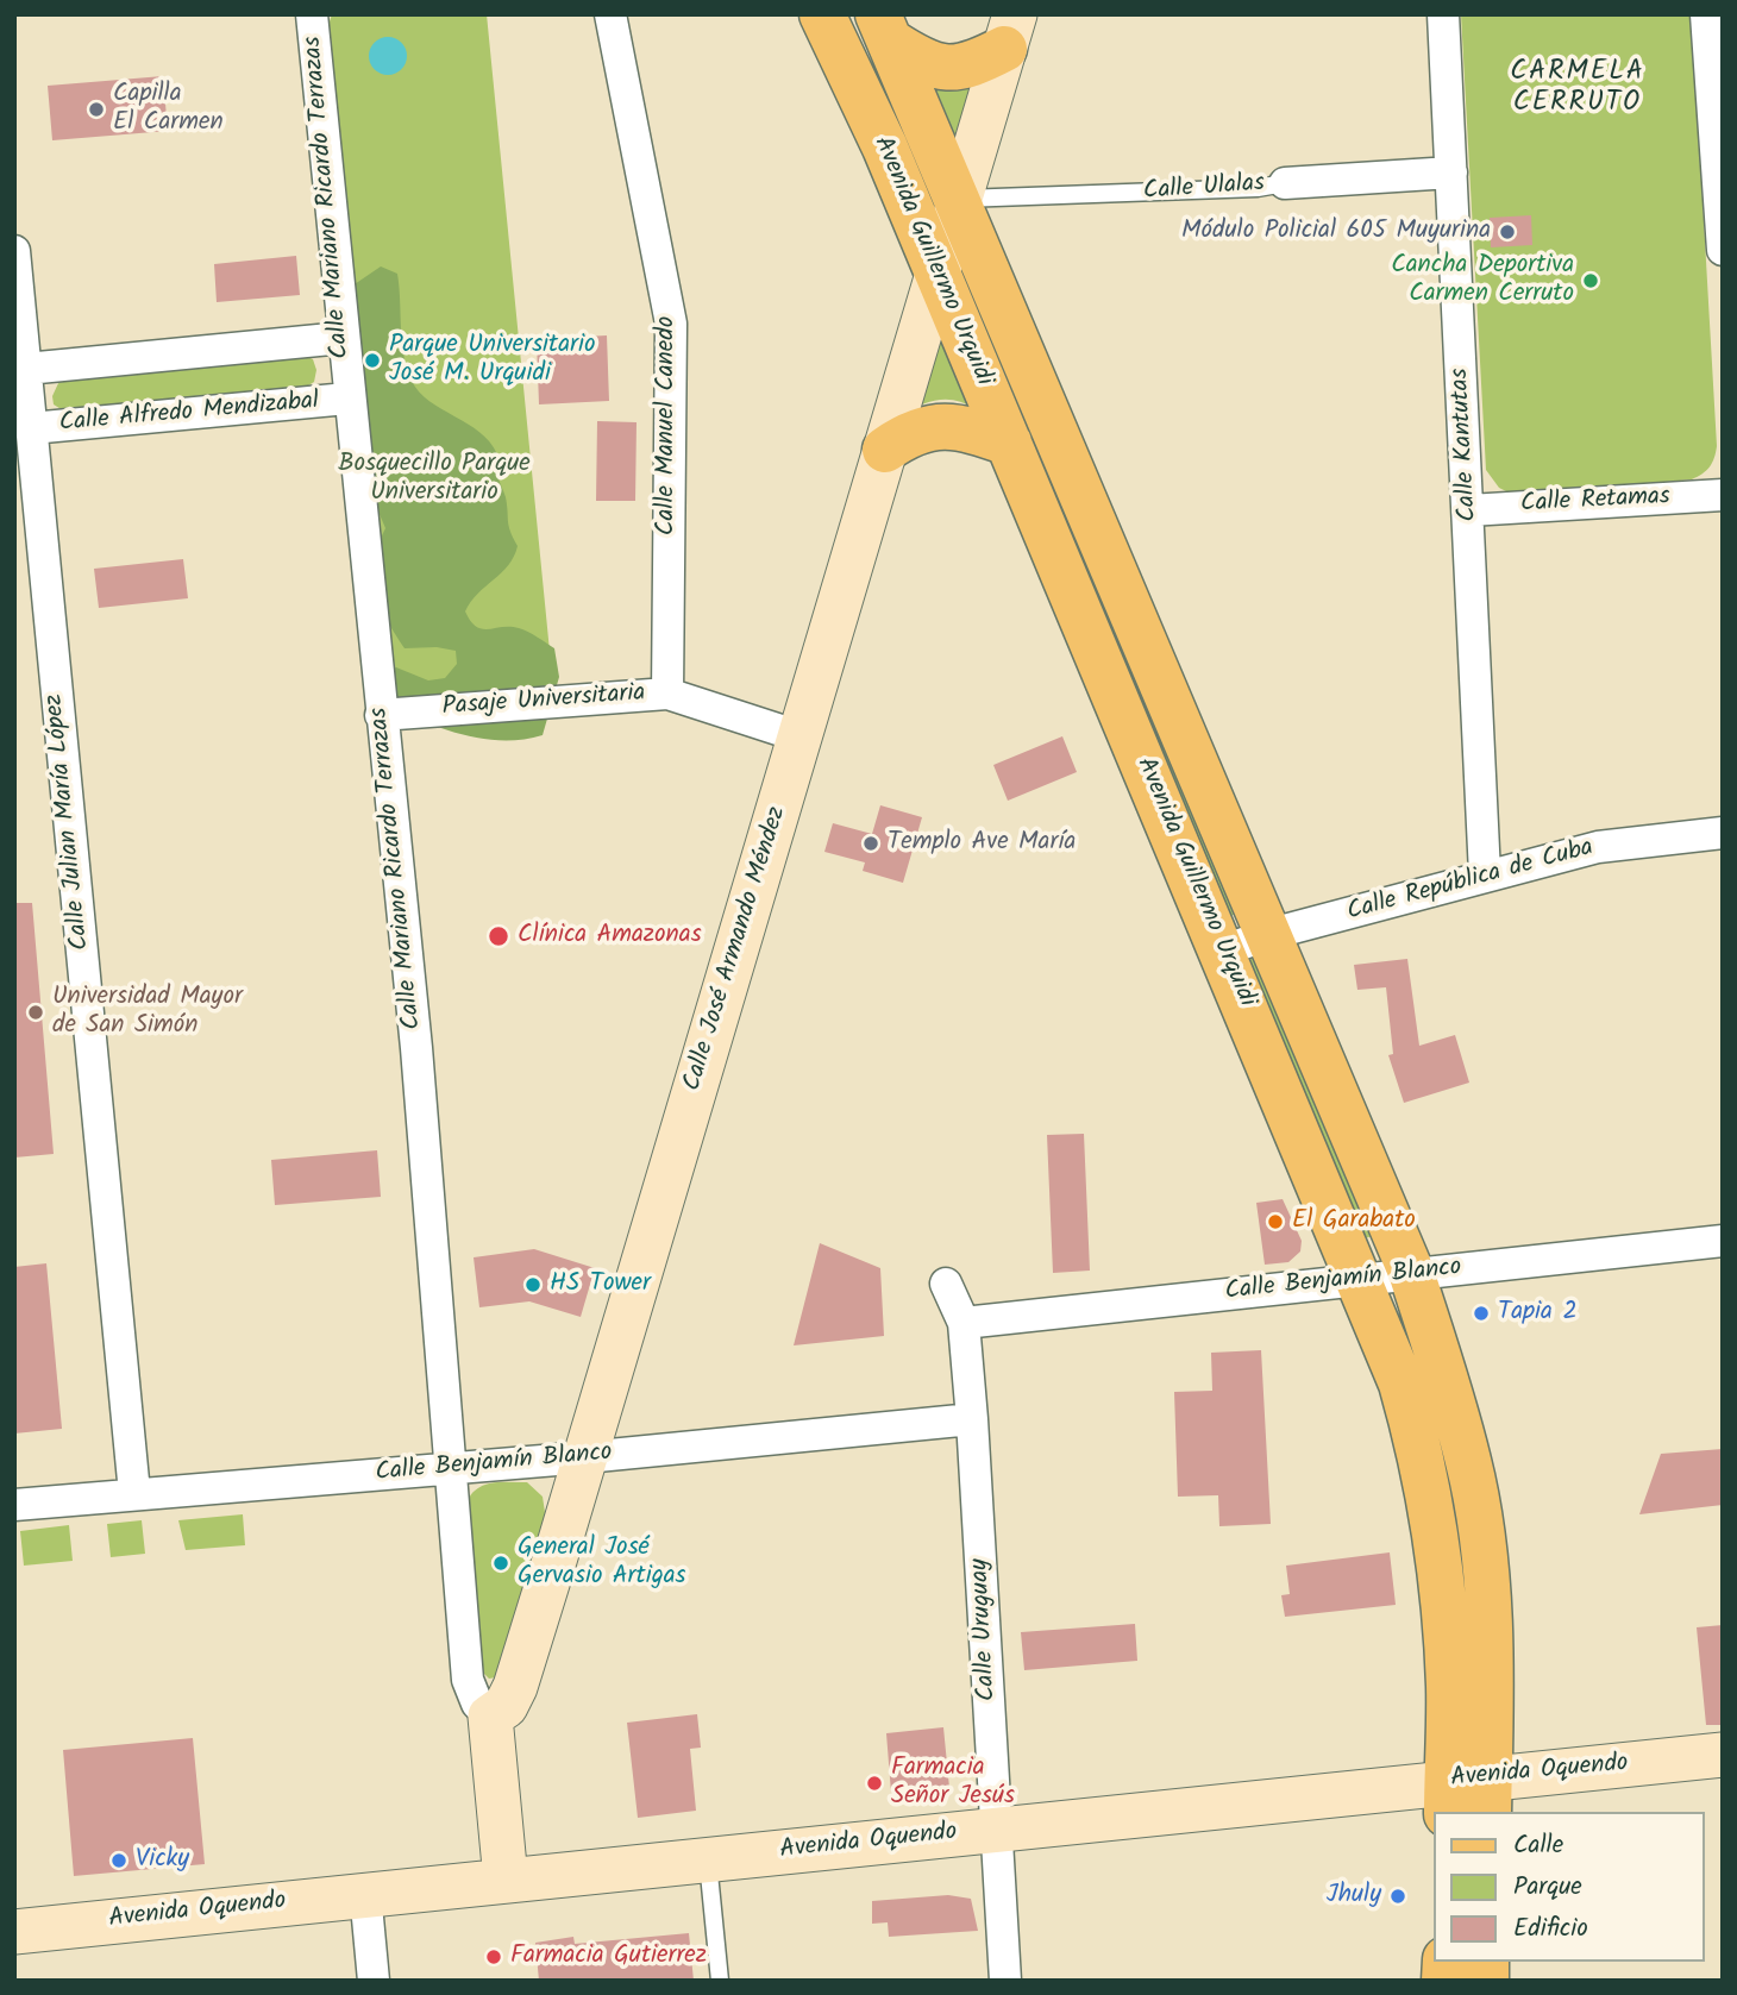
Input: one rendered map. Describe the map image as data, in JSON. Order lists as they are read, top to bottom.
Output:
{
  "streets": {
    "main road": ["Avenida Guillermo Urquidi"],
    "street": [
      "Calle Ulalas",
      "Calle Mariano Ricardo Terrazas",
      "Calle Alfredo Mendizabal",
      "Calle Manuel Canedo",
      "Calle Kantutas",
      "Calle Retamas",
      "Pasaje Universitaria",
      "Calle Julian María López",
      "Calle República de Cuba",
      "Calle José Armando Méndez",
      "Calle Benjamín Blanco",
      "Calle Uruguay",
      "Avenida Oquendo"
    ]
  },
  "crossings": [
    ["Calle Ulalas", "Avenida Guillermo Urquidi"],
    ["Calle Ulalas", "Calle Kantutas"],
    ["Calle Ulalas", "Calle José Armando Méndez"],
    ["Calle Mariano Ricardo Terrazas", "Calle Alfredo Mendizabal"],
    ["Calle Mariano Ricardo Terrazas", "Pasaje Universitaria"],
    ["Calle Mariano Ricardo Terrazas", "Calle José Armando Méndez"],
    ["Calle Mariano Ricardo Terrazas", "Calle Benjamín Blanco"],
    ["Avenida Guillermo Urquidi", "Calle República de Cuba"],
    ["Avenida Guillermo Urquidi", "Calle José Armando Méndez"],
    ["Avenida Guillermo Urquidi", "Calle Benjamín Blanco"],
    ["Avenida Guillermo Urquidi", "Avenida Oquendo"],
    ["Calle Alfredo Mendizabal", "Calle Julian María López"],
    ["Calle Manuel Canedo", "Pasaje Universitaria"],
    ["Calle Kantutas", "Calle Retamas"],
    ["Calle Kantutas", "Calle República de Cuba"],
    ["Pasaje Universitaria", "Calle José Armando Méndez"],
    ["Calle Julian María López", "Calle Benjamín Blanco"],
    ["Calle José Armando Méndez", "Calle Benjamín Blanco"],
    ["Calle Benjamín Blanco", "Calle Uruguay"],
    ["Calle Uruguay", "Avenida Oquendo"]
  ],
  "districts": ["CARMELA CERRUTO"],
  "parks": ["Bosquecillo Parque Universitario"],
  "places": [
    "Capilla El Carmen",
    "Módulo Policial 605 Muyurina",
    "Cancha Deportiva Carmen Cerruto",
    "Parque Universitario José M. Urquidi",
    "Templo Ave María",
    "Clínica Amazonas",
    "Universidad Mayor de San Simón",
    "El Garabato",
    "HS Tower",
    "Tapia 2",
    "General José Gervasio Artigas",
    "Farmacia Señor Jesús",
    "Vicky",
    "Jhuly",
    "Farmacia Gutierrez"
  ],
  "legend": ["Calle", "Parque", "Edificio"]
}
